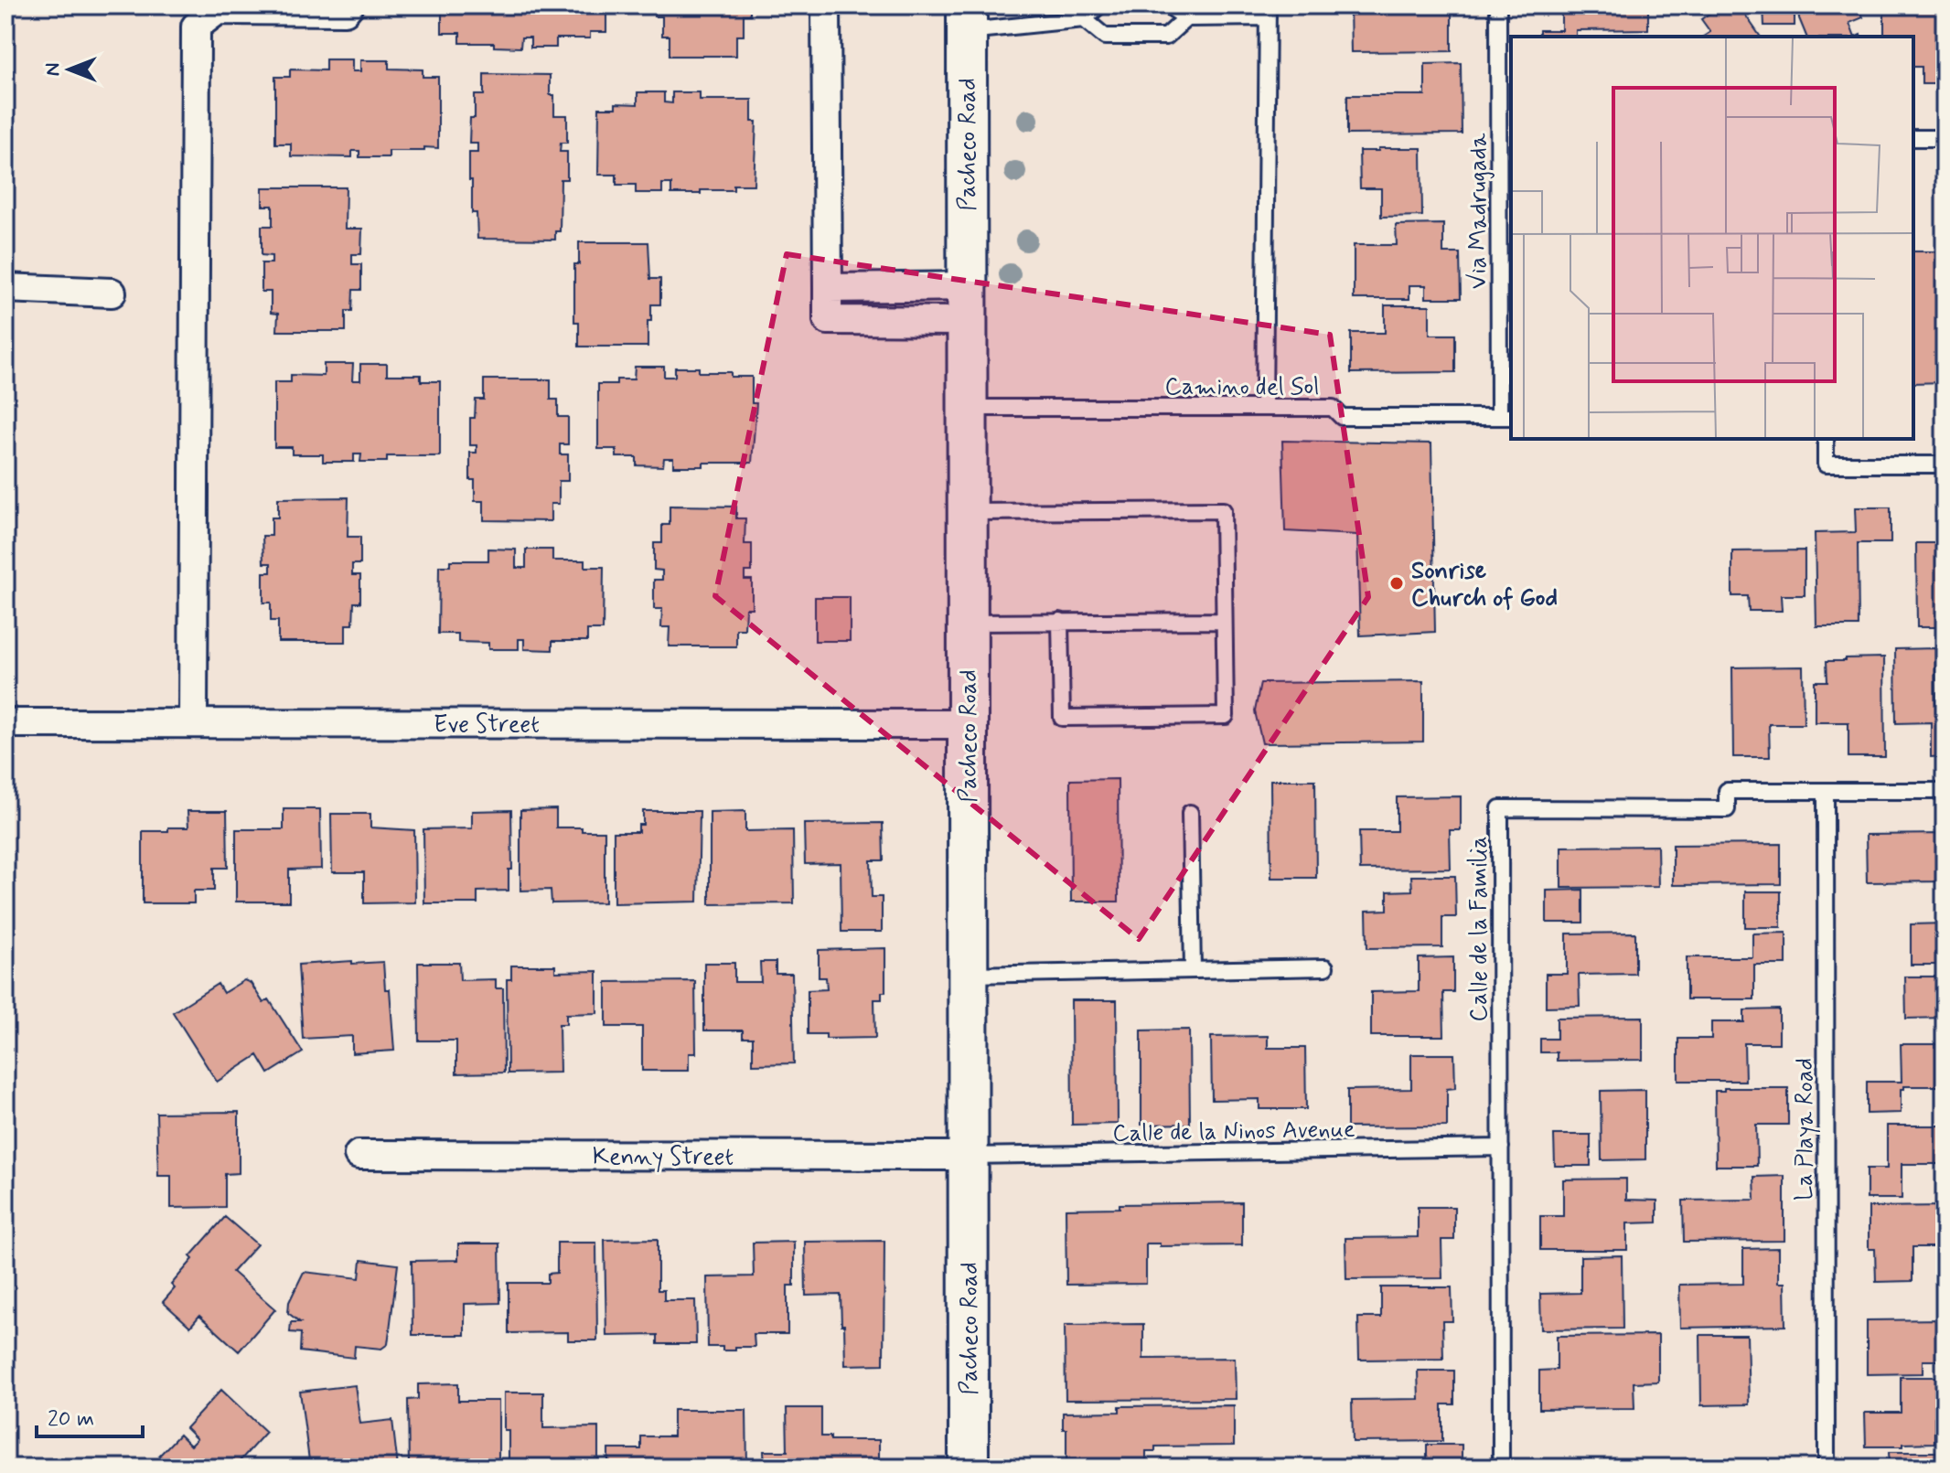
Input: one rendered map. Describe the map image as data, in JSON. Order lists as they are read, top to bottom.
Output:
{
  "streets": {
    "street": ["Pacheco Road", "Eve Street", "Kenny Street"],
    "lane": [
      "Via Madrugada",
      "Camino del Sol",
      "Calle de la Familia",
      "La Playa Road",
      "Calle de la Ninos Avenue"
    ]
  },
  "crossings": [
    ["Pacheco Road", "Camino del Sol"],
    ["Pacheco Road", "Eve Street"],
    ["Pacheco Road", "Calle de la Ninos Avenue"],
    ["Pacheco Road", "Kenny Street"],
    ["Via Madrugada", "Camino del Sol"],
    ["Calle de la Familia", "La Playa Road"],
    ["Calle de la Familia", "Calle de la Ninos Avenue"],
    ["Calle de la Ninos Avenue", "Kenny Street"]
  ],
  "places": ["Sonrise Church of God"],
  "scale_bar": "20 m",
  "north": "left"
}
